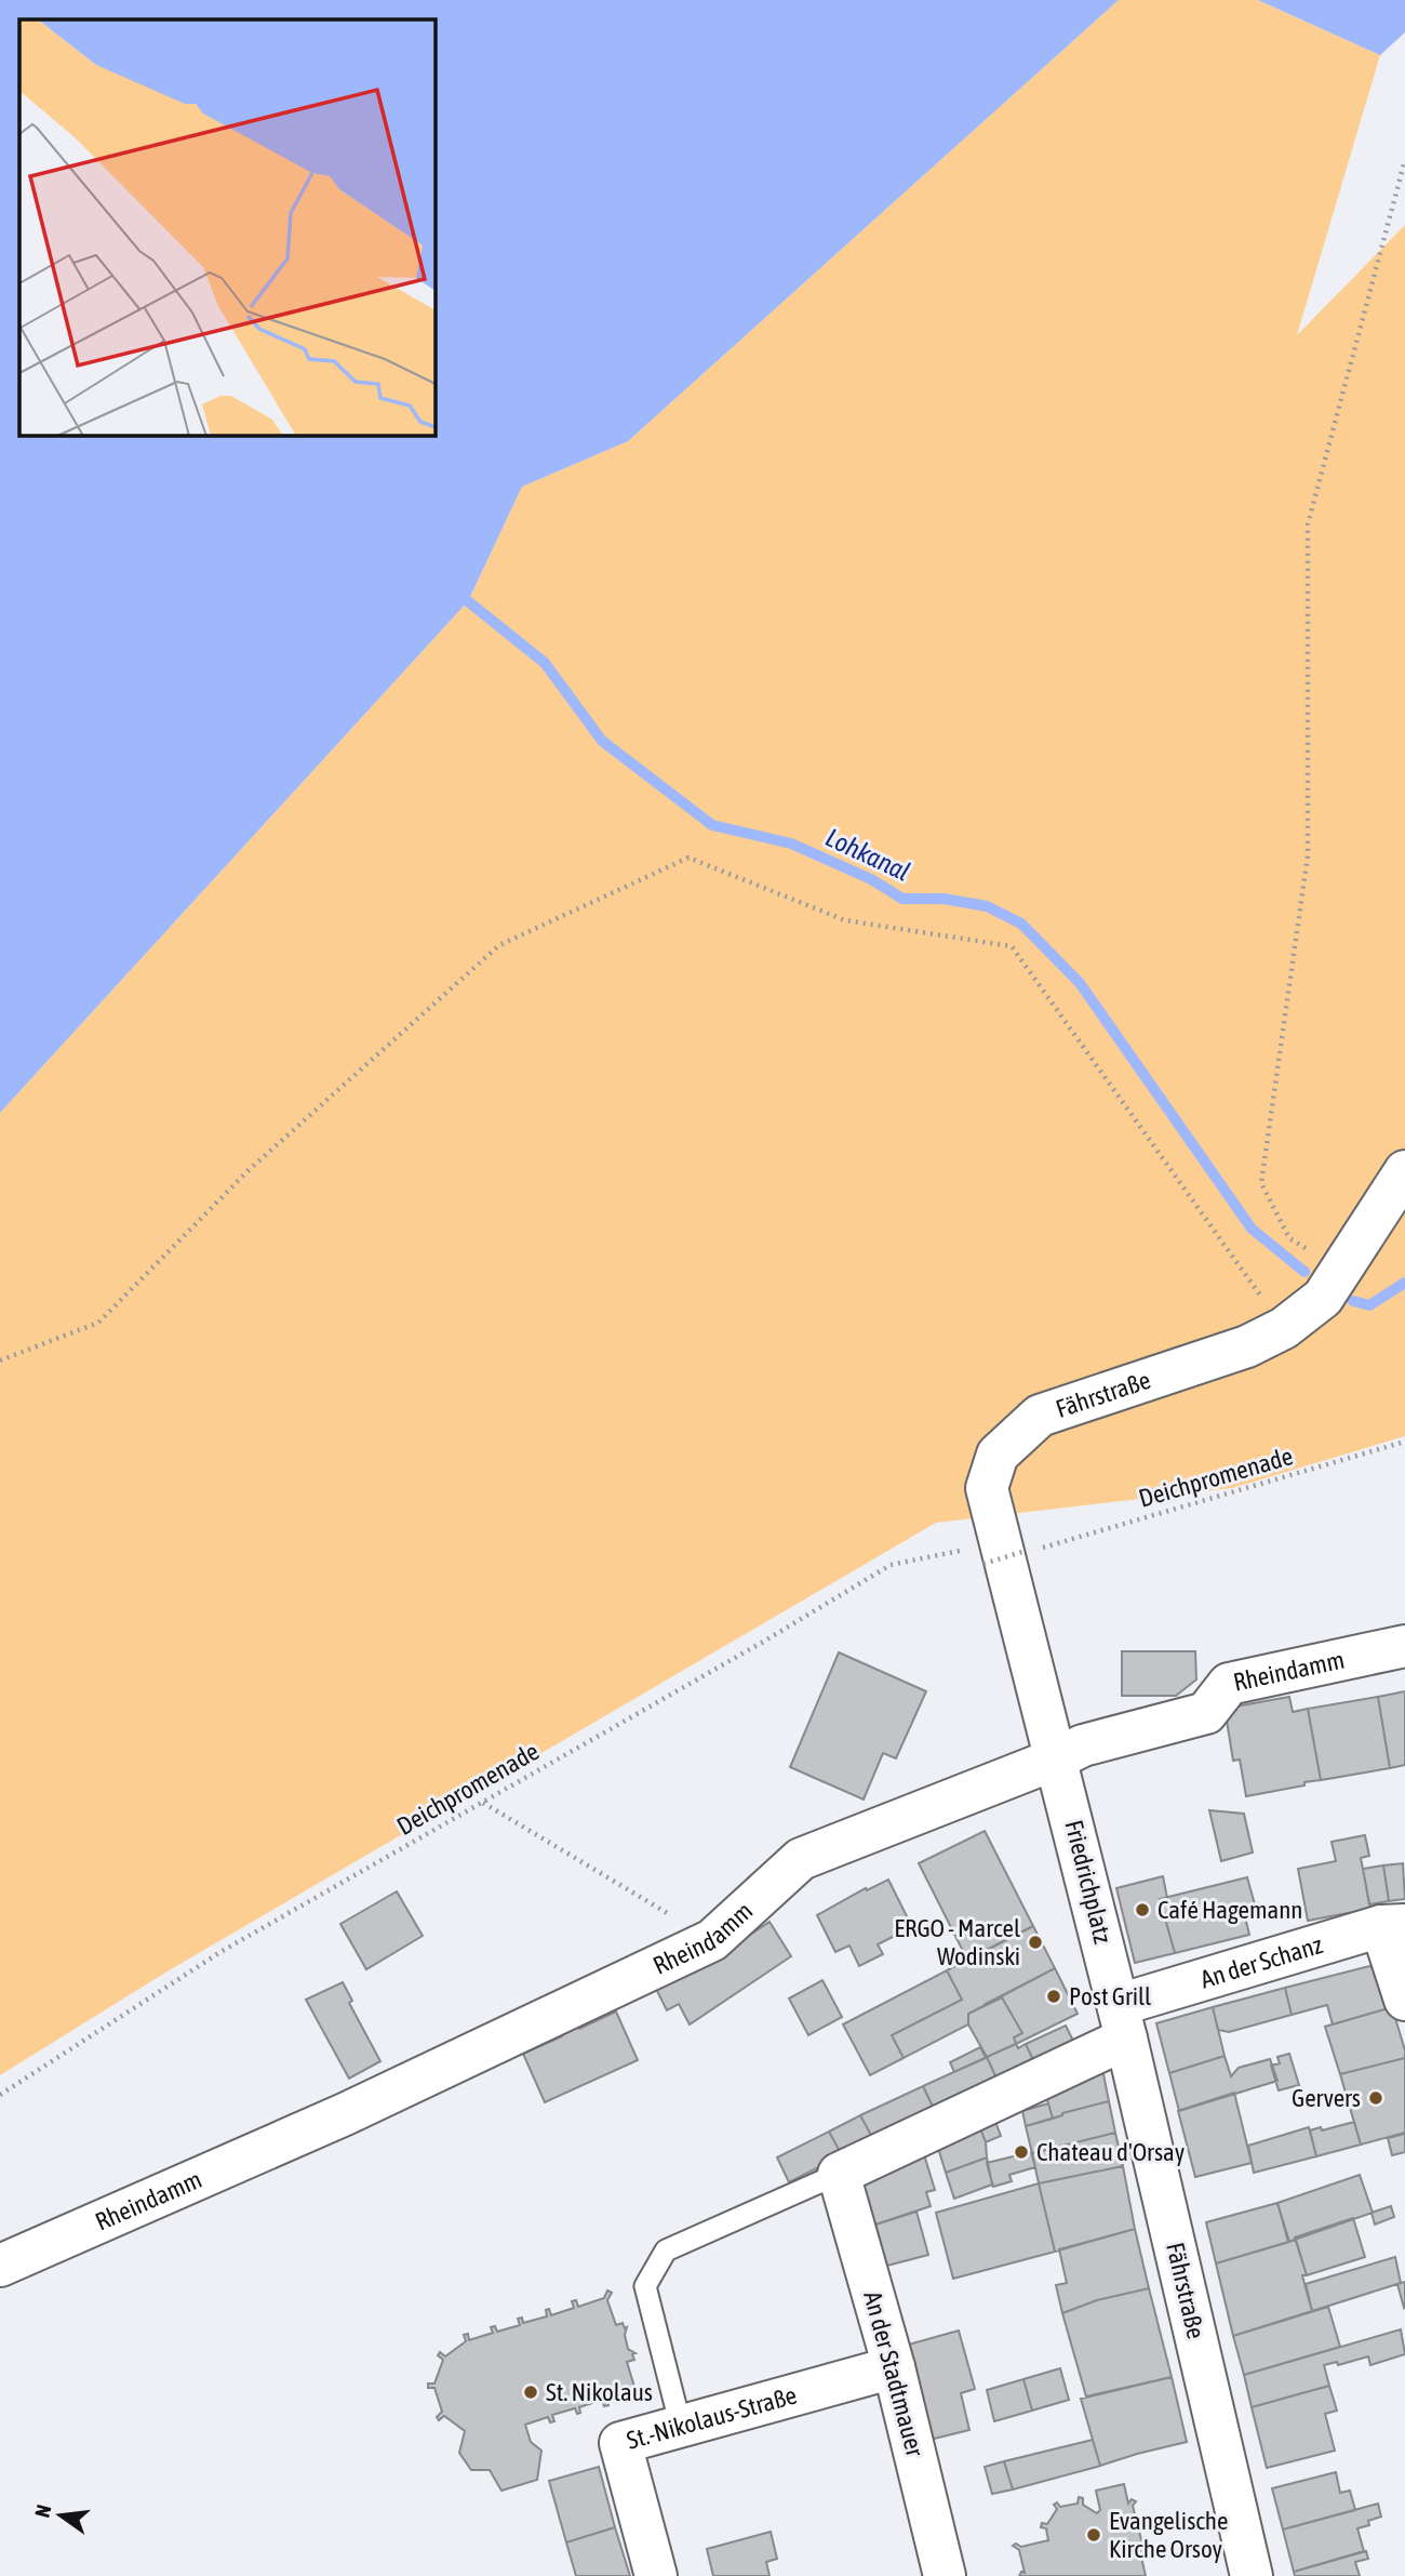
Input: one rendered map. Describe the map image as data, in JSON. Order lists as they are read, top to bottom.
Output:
{
  "streets": {
    "street": [
      "Fährstraße",
      "Rheindamm",
      "Friedrichplatz",
      "An der Schanz",
      "An der Stadtmauer",
      "St.-Nikolaus-Straße"
    ],
    "path": ["Deichpromenade"]
  },
  "crossings": [
    ["Fährstraße", "Rheindamm"],
    ["Fährstraße", "Friedrichplatz"],
    ["Fährstraße", "An der Schanz"],
    ["Rheindamm", "Friedrichplatz"],
    ["Friedrichplatz", "An der Schanz"],
    ["An der Stadtmauer", "St.-Nikolaus-Straße"]
  ],
  "water": ["Lohkanal"],
  "places": [
    "Café Hagemann",
    "ERGO - Marcel Wodinski",
    "Post Grill",
    "Gervers",
    "Chateau d'Orsay",
    "St. Nikolaus",
    "Evangelische Kirche Orsoy"
  ],
  "north": "left"
}
